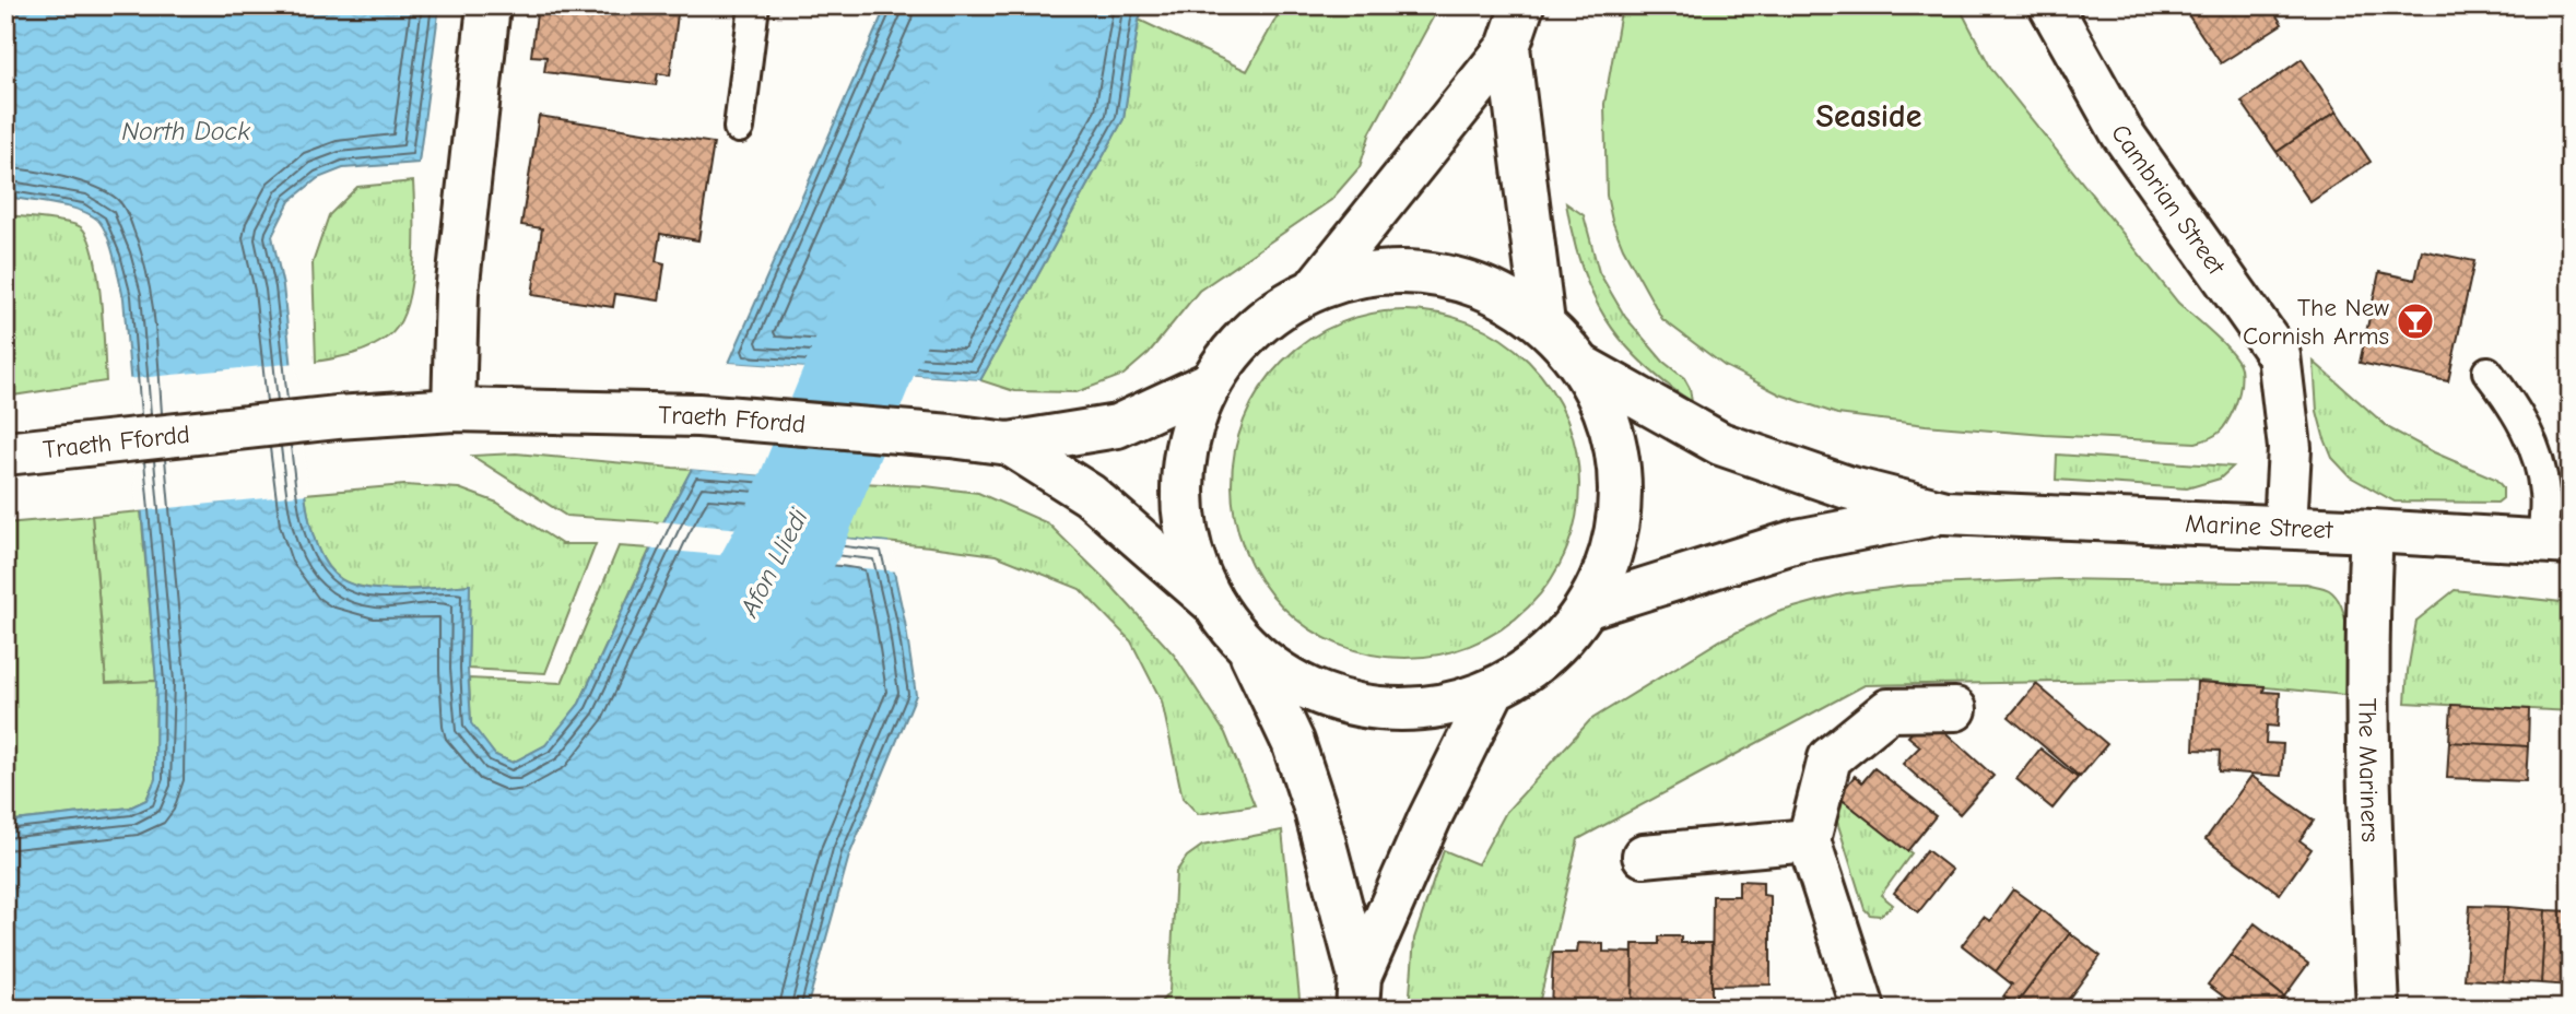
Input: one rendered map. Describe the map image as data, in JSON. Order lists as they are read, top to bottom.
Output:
{
  "streets": {
    "street": [
      "Cambrian Street",
      "Traeth Ffordd",
      "Marine Street",
      "The Mariners"
    ]
  },
  "crossings": [
    ["Cambrian Street", "Marine Street"],
    ["Marine Street", "The Mariners"]
  ],
  "districts": ["Seaside"],
  "water": ["North Dock", "Afon Lliedi"],
  "places": {
    "bar": ["The New Cornish Arms"]
  }
}
